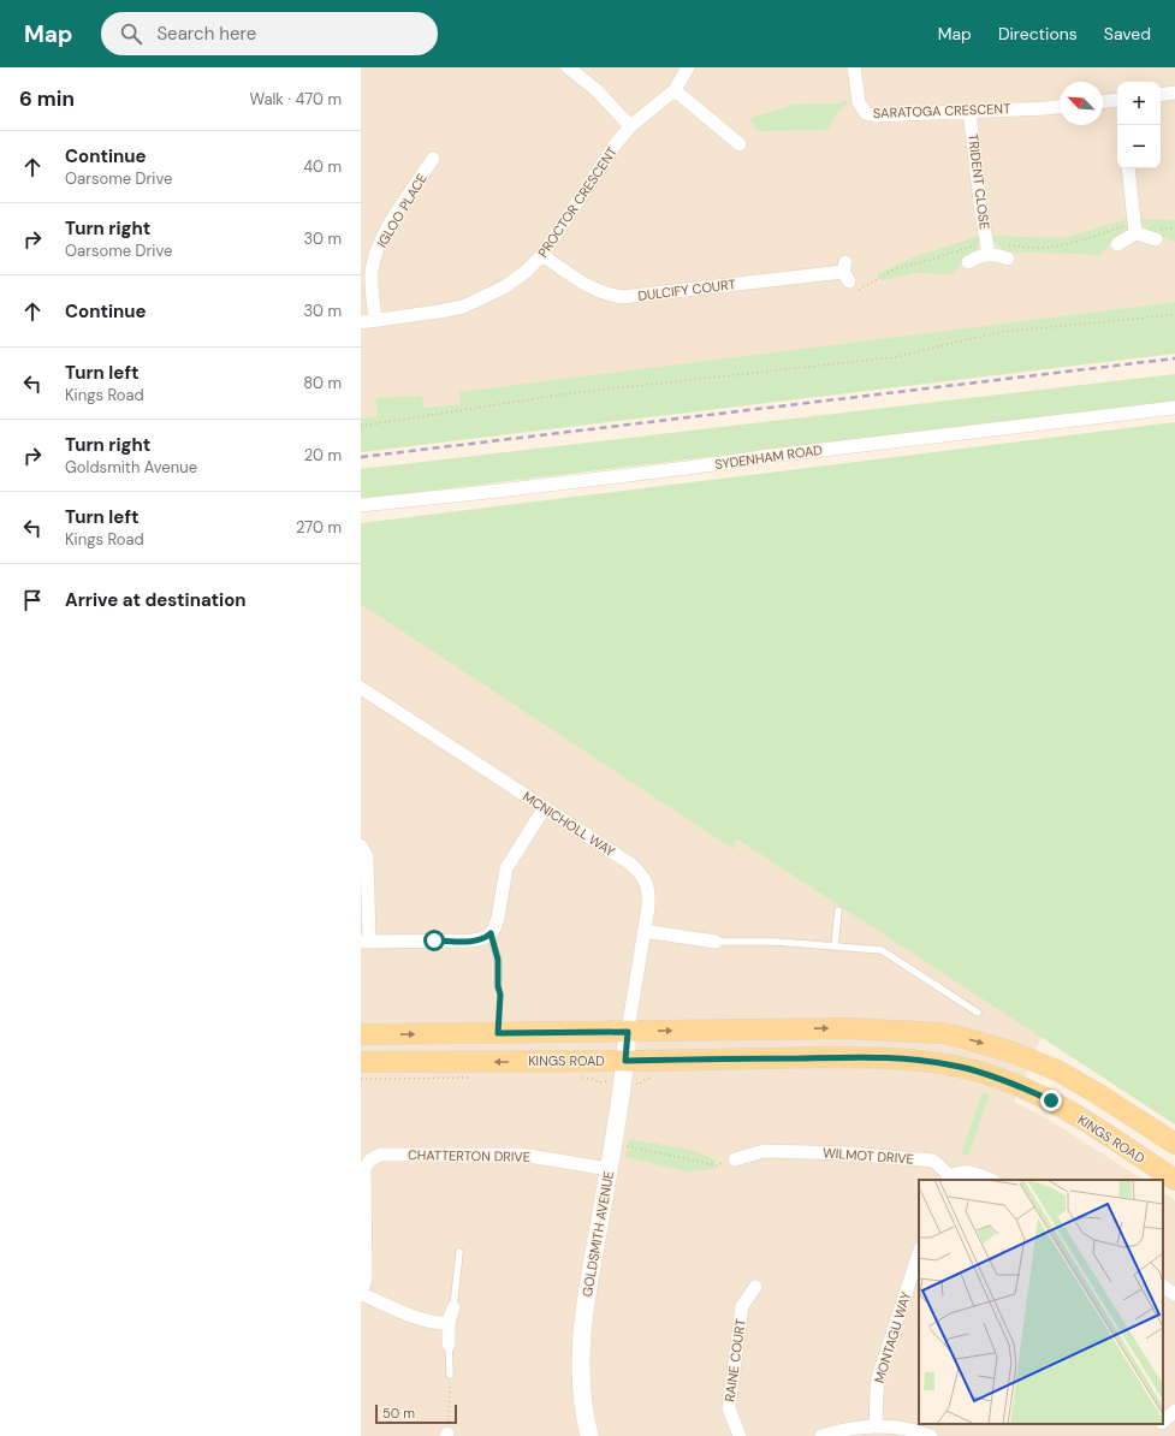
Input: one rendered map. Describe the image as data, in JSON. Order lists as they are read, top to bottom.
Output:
{
  "streets": {
    "main road": ["KINGS ROAD"],
    "street": [
      "SARATOGA CRESCENT",
      "TRIDENT CLOSE",
      "PROCTOR CRESCENT",
      "IGLOO PLACE",
      "DULCIFY COURT",
      "SYDENHAM ROAD",
      "MCNICHOLL WAY",
      "CHATTERTON DRIVE",
      "WILMOT DRIVE",
      "GOLDSMITH AVENUE",
      "MONTAGU WAY",
      "RAINE COURT"
    ]
  },
  "crossings": [
    ["SARATOGA CRESCENT", "TRIDENT CLOSE"],
    ["PROCTOR CRESCENT", "IGLOO PLACE"],
    ["PROCTOR CRESCENT", "DULCIFY COURT"],
    ["MCNICHOLL WAY", "GOLDSMITH AVENUE"],
    ["KINGS ROAD", "GOLDSMITH AVENUE"],
    ["CHATTERTON DRIVE", "GOLDSMITH AVENUE"]
  ],
  "scale_bar": "50 m",
  "north": "top left",
  "page": {
    "header": "Map",
    "search": "Search here",
    "nav": ["Map", "Directions", "Saved"],
    "heading": ["6 min", "Walk · 470 m"],
    "map_buttons": ["+", "−"],
    "list": [
      ["Continue", "Oarsome Drive", "40 m"],
      ["Turn right", "Oarsome Drive", "30 m"],
      ["Continue", "30 m"],
      ["Turn left", "Kings Road", "80 m"],
      ["Turn right", "Goldsmith Avenue", "20 m"],
      ["Turn left", "Kings Road", "270 m"],
      "Arrive at destination"
    ],
    "scale": "50 m"
  }
}
